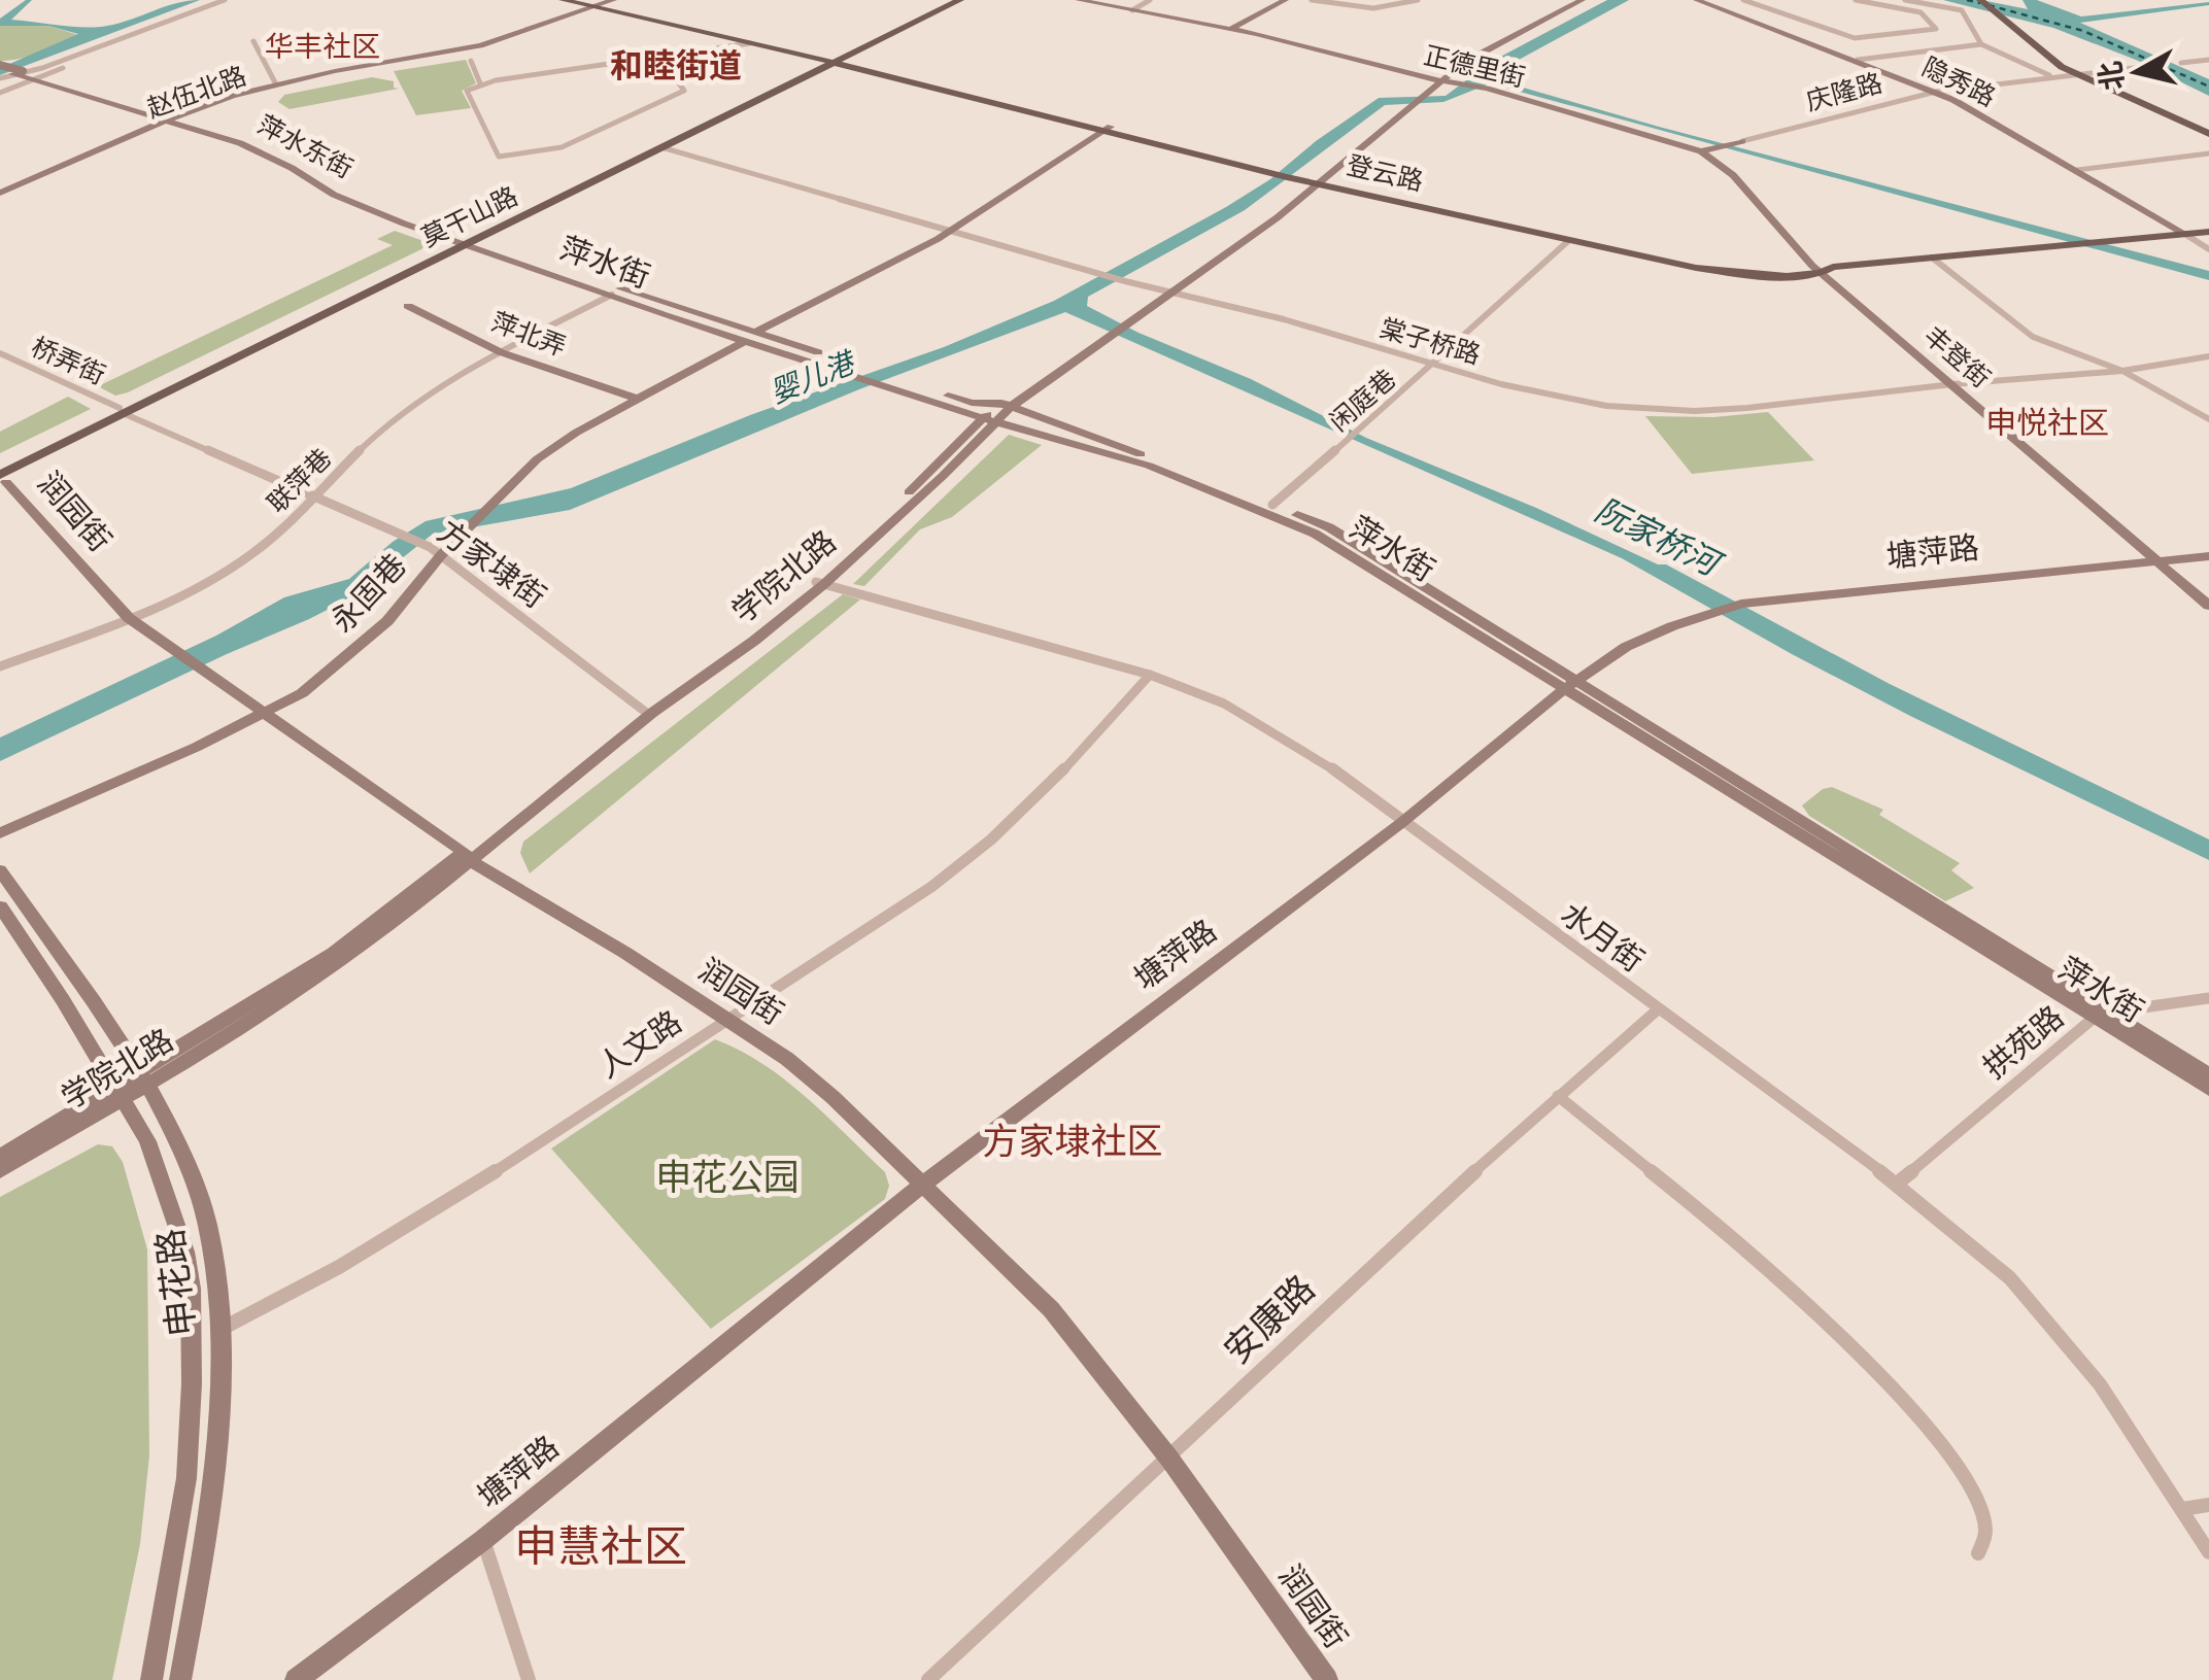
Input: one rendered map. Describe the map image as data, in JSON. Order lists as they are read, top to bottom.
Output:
{
  "streets": {
    "main road": [
      "正德里街",
      "隐秀路",
      "赵伍北路",
      "庆隆路",
      "萍水东街",
      "登云路",
      "莫干山路",
      "萍水街",
      "萍北弄",
      "丰登街",
      "润园街",
      "塘萍路",
      "学院北路",
      "永固巷",
      "申花路"
    ],
    "street": [
      "棠子桥路",
      "桥弄街",
      "闲庭巷",
      "联萍巷",
      "方家埭街",
      "水月街",
      "拱苑路",
      "人文路",
      "安康路"
    ]
  },
  "crossings": [
    ["正德里街", "庆隆路"],
    ["正德里街", "登云路"],
    ["正德里街", "丰登街"],
    ["正德里街", "学院北路"],
    ["隐秀路", "庆隆路"],
    ["隐秀路", "登云路"],
    ["赵伍北路", "萍水东街"],
    ["赵伍北路", "登云路"],
    ["萍水东街", "莫干山路"],
    ["萍水东街", "萍水街"],
    ["登云路", "莫干山路"],
    ["登云路", "丰登街"],
    ["登云路", "闲庭巷"],
    ["登云路", "学院北路"],
    ["莫干山路", "萍水街"],
    ["莫干山路", "棠子桥路"],
    ["莫干山路", "桥弄街"],
    ["莫干山路", "润园街"],
    ["莫干山路", "方家埭街"],
    ["萍水街", "闲庭巷"],
    ["萍水街", "联萍巷"],
    ["萍水街", "塘萍路"],
    ["萍水街", "学院北路"],
    ["萍水街", "永固巷"],
    ["萍水街", "拱苑路"],
    ["萍北弄", "联萍巷"],
    ["萍北弄", "永固巷"],
    ["棠子桥路", "丰登街"],
    ["棠子桥路", "闲庭巷"],
    ["棠子桥路", "学院北路"],
    ["丰登街", "塘萍路"],
    ["桥弄街", "方家埭街"],
    ["联萍巷", "润园街"],
    ["联萍巷", "方家埭街"],
    ["润园街", "塘萍路"],
    ["润园街", "学院北路"],
    ["润园街", "永固巷"],
    ["润园街", "人文路"],
    ["润园街", "安康路"],
    ["塘萍路", "水月街"],
    ["方家埭街", "学院北路"],
    ["方家埭街", "永固巷"],
    ["学院北路", "水月街"],
    ["学院北路", "申花路"],
    ["水月街", "拱苑路"],
    ["水月街", "人文路"],
    ["水月街", "安康路"],
    ["人文路", "申花路"]
  ],
  "districts": [
    "华丰社区",
    "和睦街道",
    "申悦社区",
    "方家埭社区",
    "申慧社区"
  ],
  "water": ["婴儿港", "阮家桥河"],
  "parks": ["申花公园"],
  "north": "left"
}
